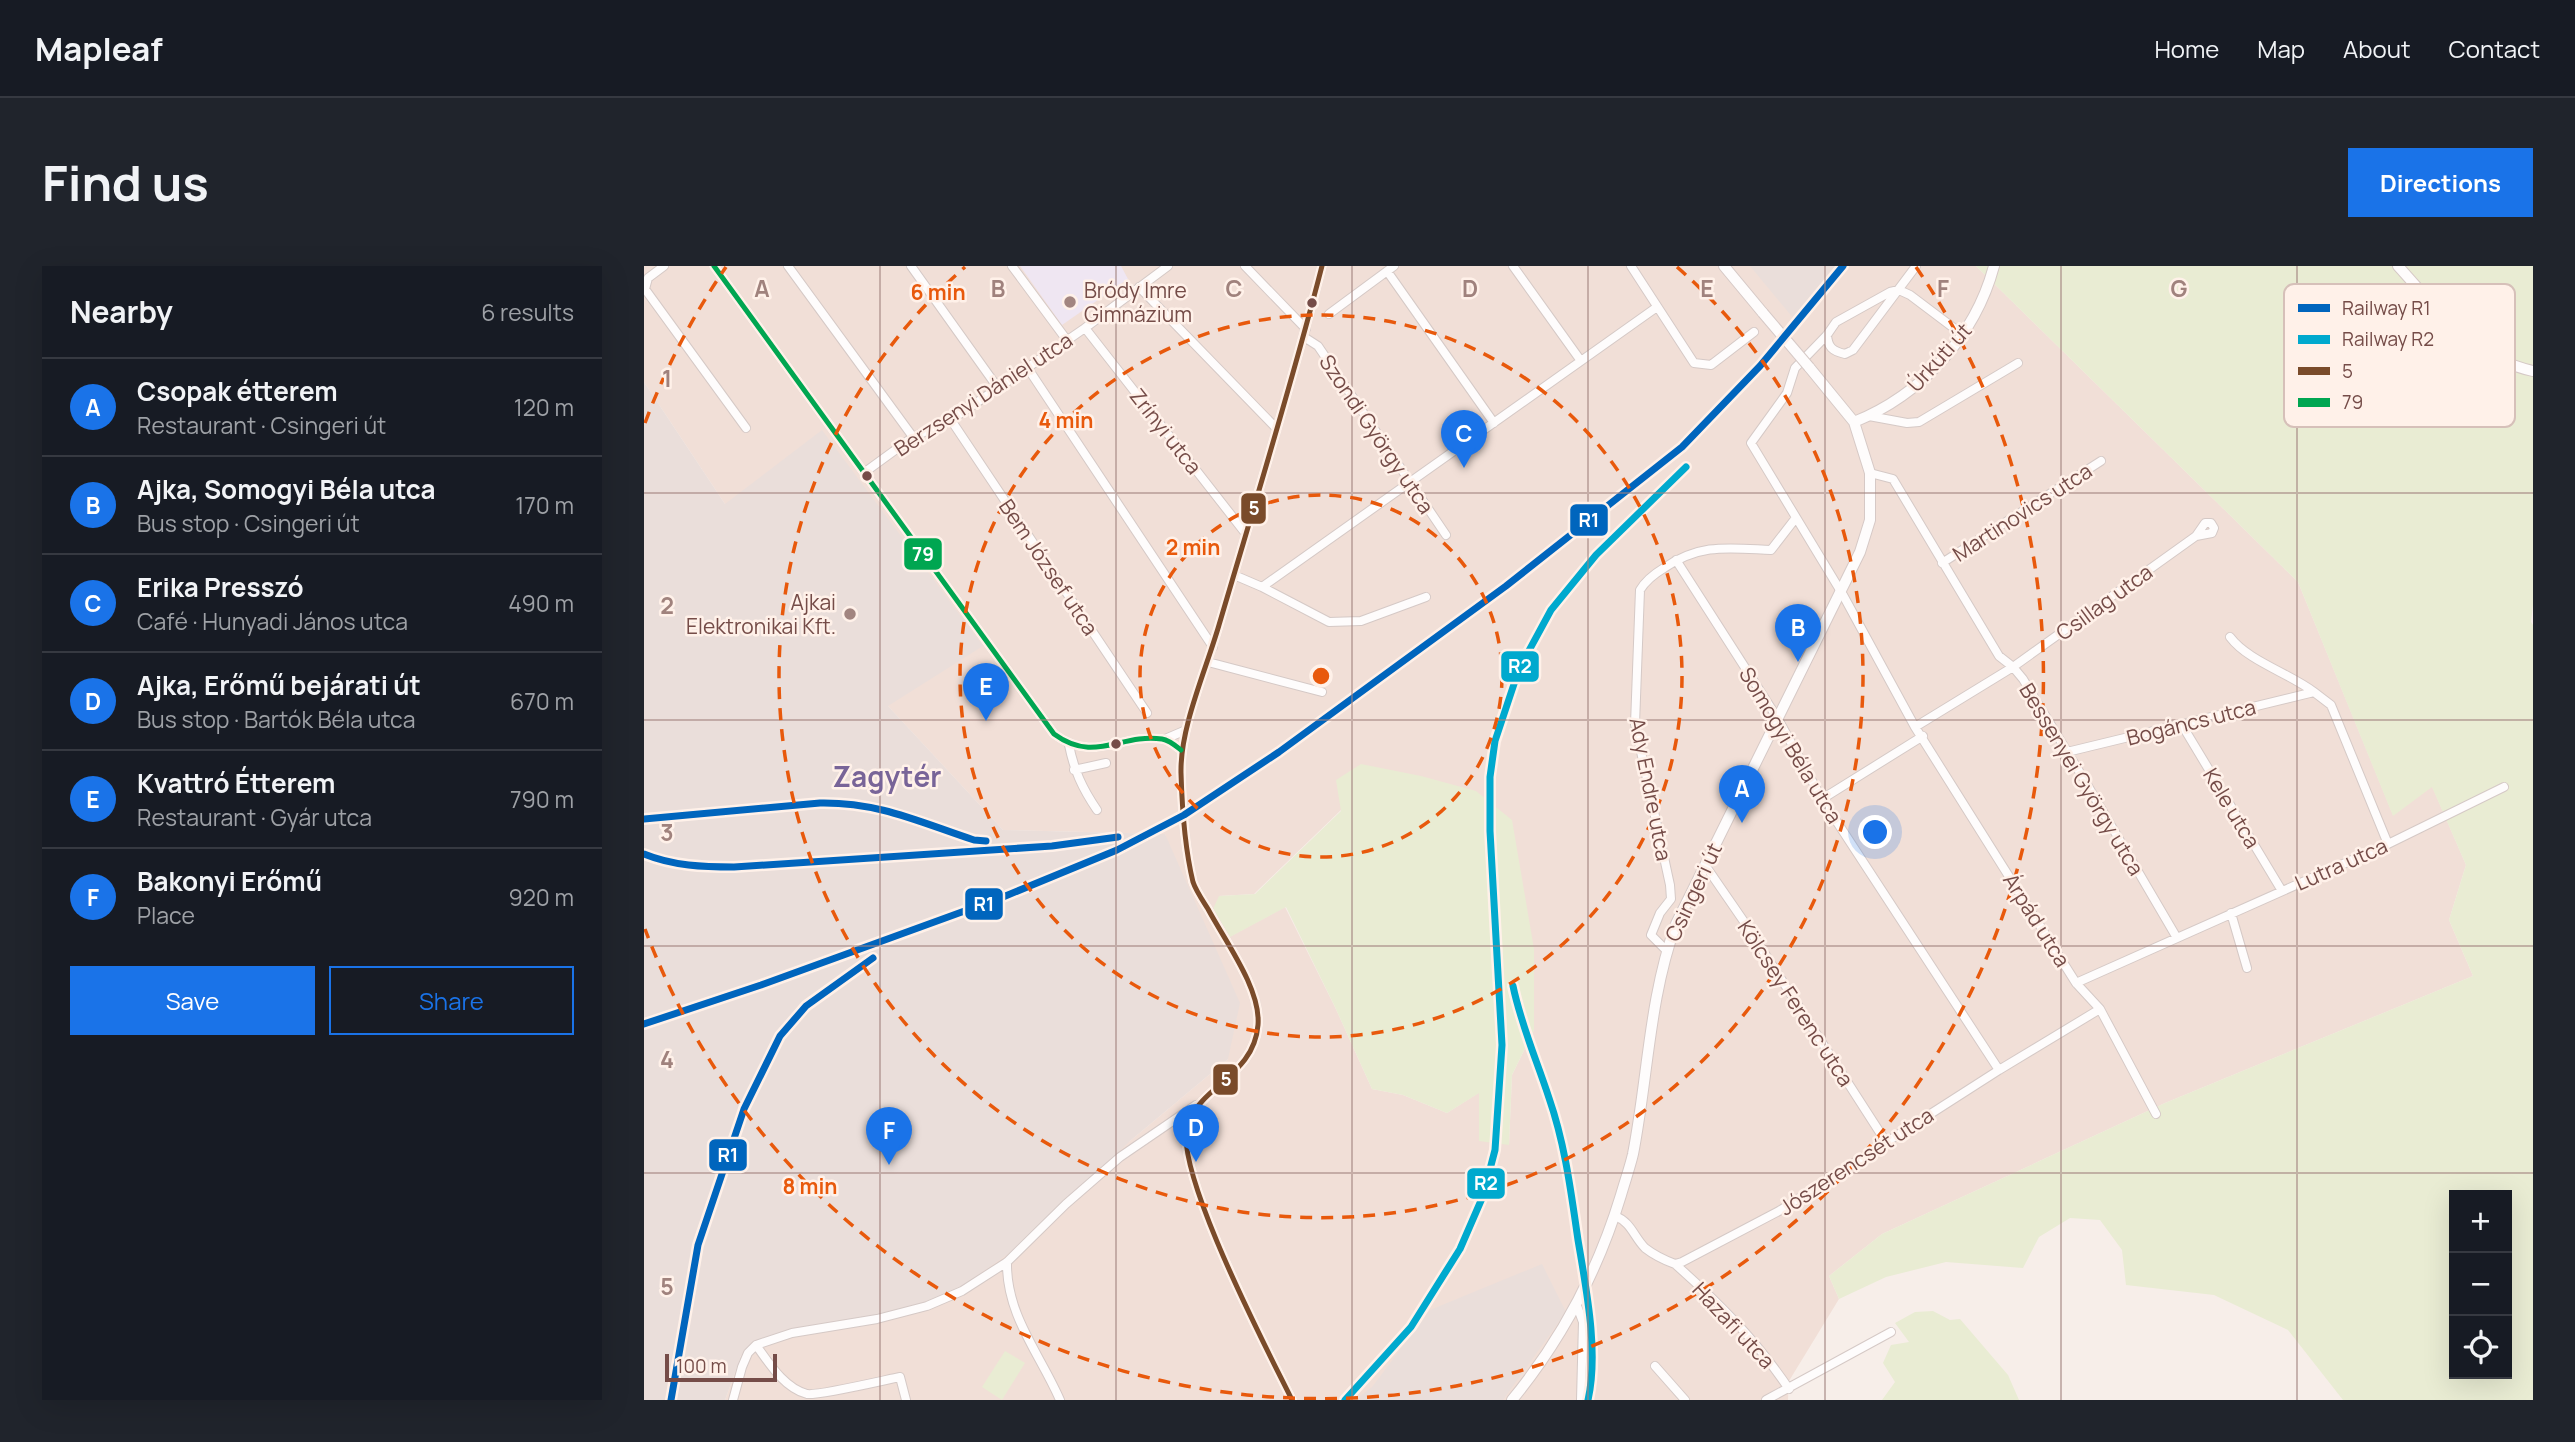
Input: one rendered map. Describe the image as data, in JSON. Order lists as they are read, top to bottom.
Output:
{
  "streets": {
    "main road": ["Úrkúti út", "Csingeri út"],
    "street": [
      "Berzsenyi Dániel utca",
      "Zrínyi utca",
      "Szondi György utca",
      "Martinovics utca",
      "Bem József utca",
      "Csillag utca",
      "Bogáncs utca",
      "Somogyi Béla utca",
      "Bessenyei György utca",
      "Ady Endre utca",
      "Kele utca",
      "Lutra utca",
      "Árpád utca",
      "Kölcsey Ferenc utca",
      "Jószerencsét utca",
      "Hazafi utca"
    ]
  },
  "crossings": [
    ["Úrkúti út", "Csingeri út"],
    ["Berzsenyi Dániel utca", "Zrínyi utca"],
    ["Berzsenyi Dániel utca", "Bem József utca"],
    ["Martinovics utca", "Bessenyei György utca"],
    ["Csillag utca", "Bessenyei György utca"],
    ["Bogáncs utca", "Bessenyei György utca"],
    ["Bogáncs utca", "Kele utca"],
    ["Somogyi Béla utca", "Ady Endre utca"],
    ["Somogyi Béla utca", "Csingeri út"],
    ["Somogyi Béla utca", "Jószerencsét utca"],
    ["Bessenyei György utca", "Lutra utca"],
    ["Bessenyei György utca", "Csingeri út"],
    ["Ady Endre utca", "Csingeri út"],
    ["Ady Endre utca", "Árpád utca"],
    ["Kele utca", "Lutra utca"],
    ["Csingeri út", "Árpád utca"],
    ["Csingeri út", "Kölcsey Ferenc utca"],
    ["Árpád utca", "Jószerencsét utca"],
    ["Kölcsey Ferenc utca", "Jószerencsét utca"],
    ["Jószerencsét utca", "Hazafi utca"]
  ],
  "districts": ["Zagytér"],
  "places": ["Bródy Imre Gimnázium", "Ajkai Elektronikai Kft."],
  "lines": [
    "rail line R1",
    "transit line 5",
    "transit line 79",
    "rail line R2"
  ],
  "legend": [
    "Railway R1",
    "Railway R2",
    "5",
    "79"
  ],
  "scale_bar": "100 m",
  "page": {
    "header": "Mapleaf",
    "nav": [
      "Home",
      "Map",
      "About",
      "Contact"
    ],
    "buttons": [
      "Directions",
      ["Save", "Share"]
    ],
    "title": "Find us",
    "heading": ["Nearby", "6 results"],
    "list": [
      {
        "mark": "A",
        "name": "Csopak étterem",
        "note": "Restaurant · Csingeri út",
        "value": "120 m"
      },
      {
        "mark": "B",
        "name": "Ajka, Somogyi Béla utca",
        "note": "Bus stop · Csingeri út",
        "value": "170 m"
      },
      {
        "mark": "C",
        "name": "Erika Presszó",
        "note": "Café · Hunyadi János utca",
        "value": "490 m"
      },
      {
        "mark": "D",
        "name": "Ajka, Erőmű bejárati út",
        "note": "Bus stop · Bartók Béla utca",
        "value": "670 m"
      },
      {
        "mark": "E",
        "name": "Kvattró Étterem",
        "note": "Restaurant · Gyár utca",
        "value": "790 m"
      },
      {
        "mark": "F",
        "name": "Bakonyi Erőmű",
        "note": "Place",
        "value": "920 m"
      }
    ],
    "pins": [
      "C",
      "B",
      "E",
      "A",
      "D",
      "F"
    ],
    "map_buttons": ["+", "−"],
    "scale": "100 m"
  },
  "grid": {
    "columns": [
      "A",
      "B",
      "C",
      "D",
      "E",
      "F",
      "G"
    ],
    "rows": [
      "1",
      "2",
      "3",
      "4",
      "5"
    ]
  },
  "rings": [
    "6 min",
    "4 min",
    "2 min",
    "8 min"
  ]
}
